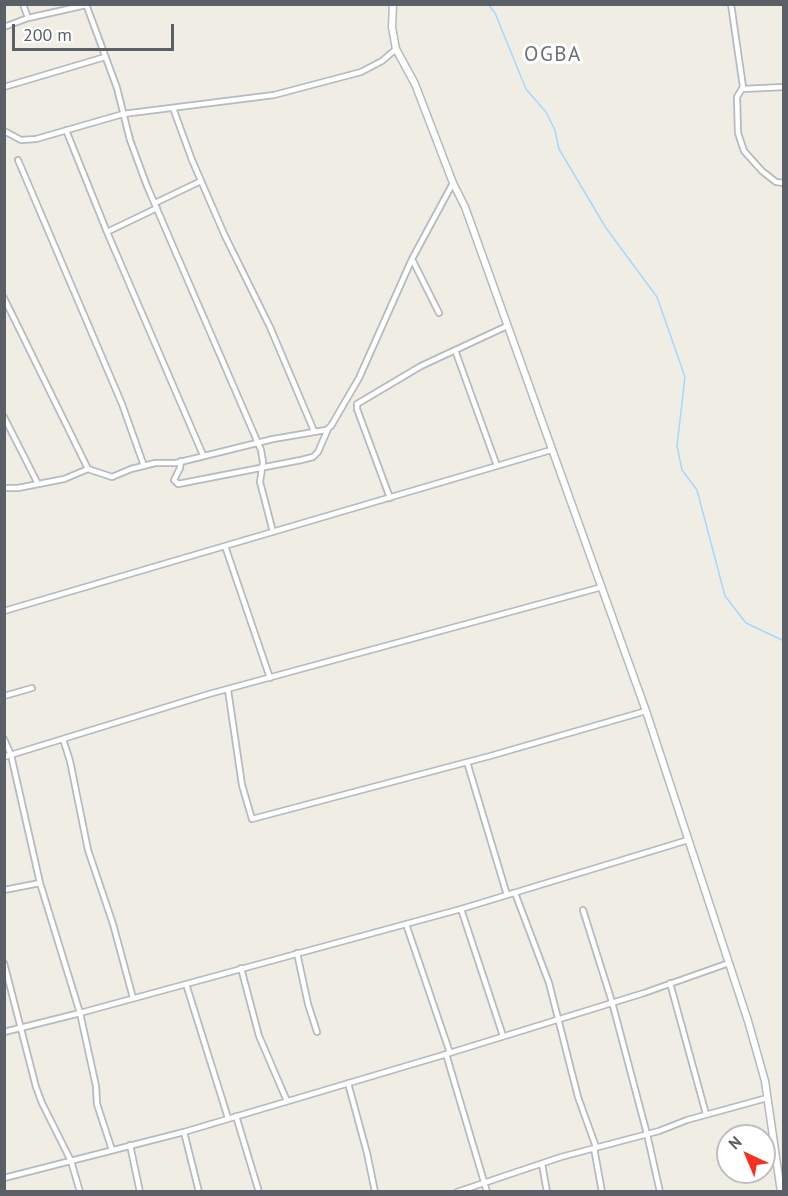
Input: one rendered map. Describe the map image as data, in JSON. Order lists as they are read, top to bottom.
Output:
{
  "districts": ["OGBA"],
  "scale_bar": "200 m",
  "north": "top left"
}
